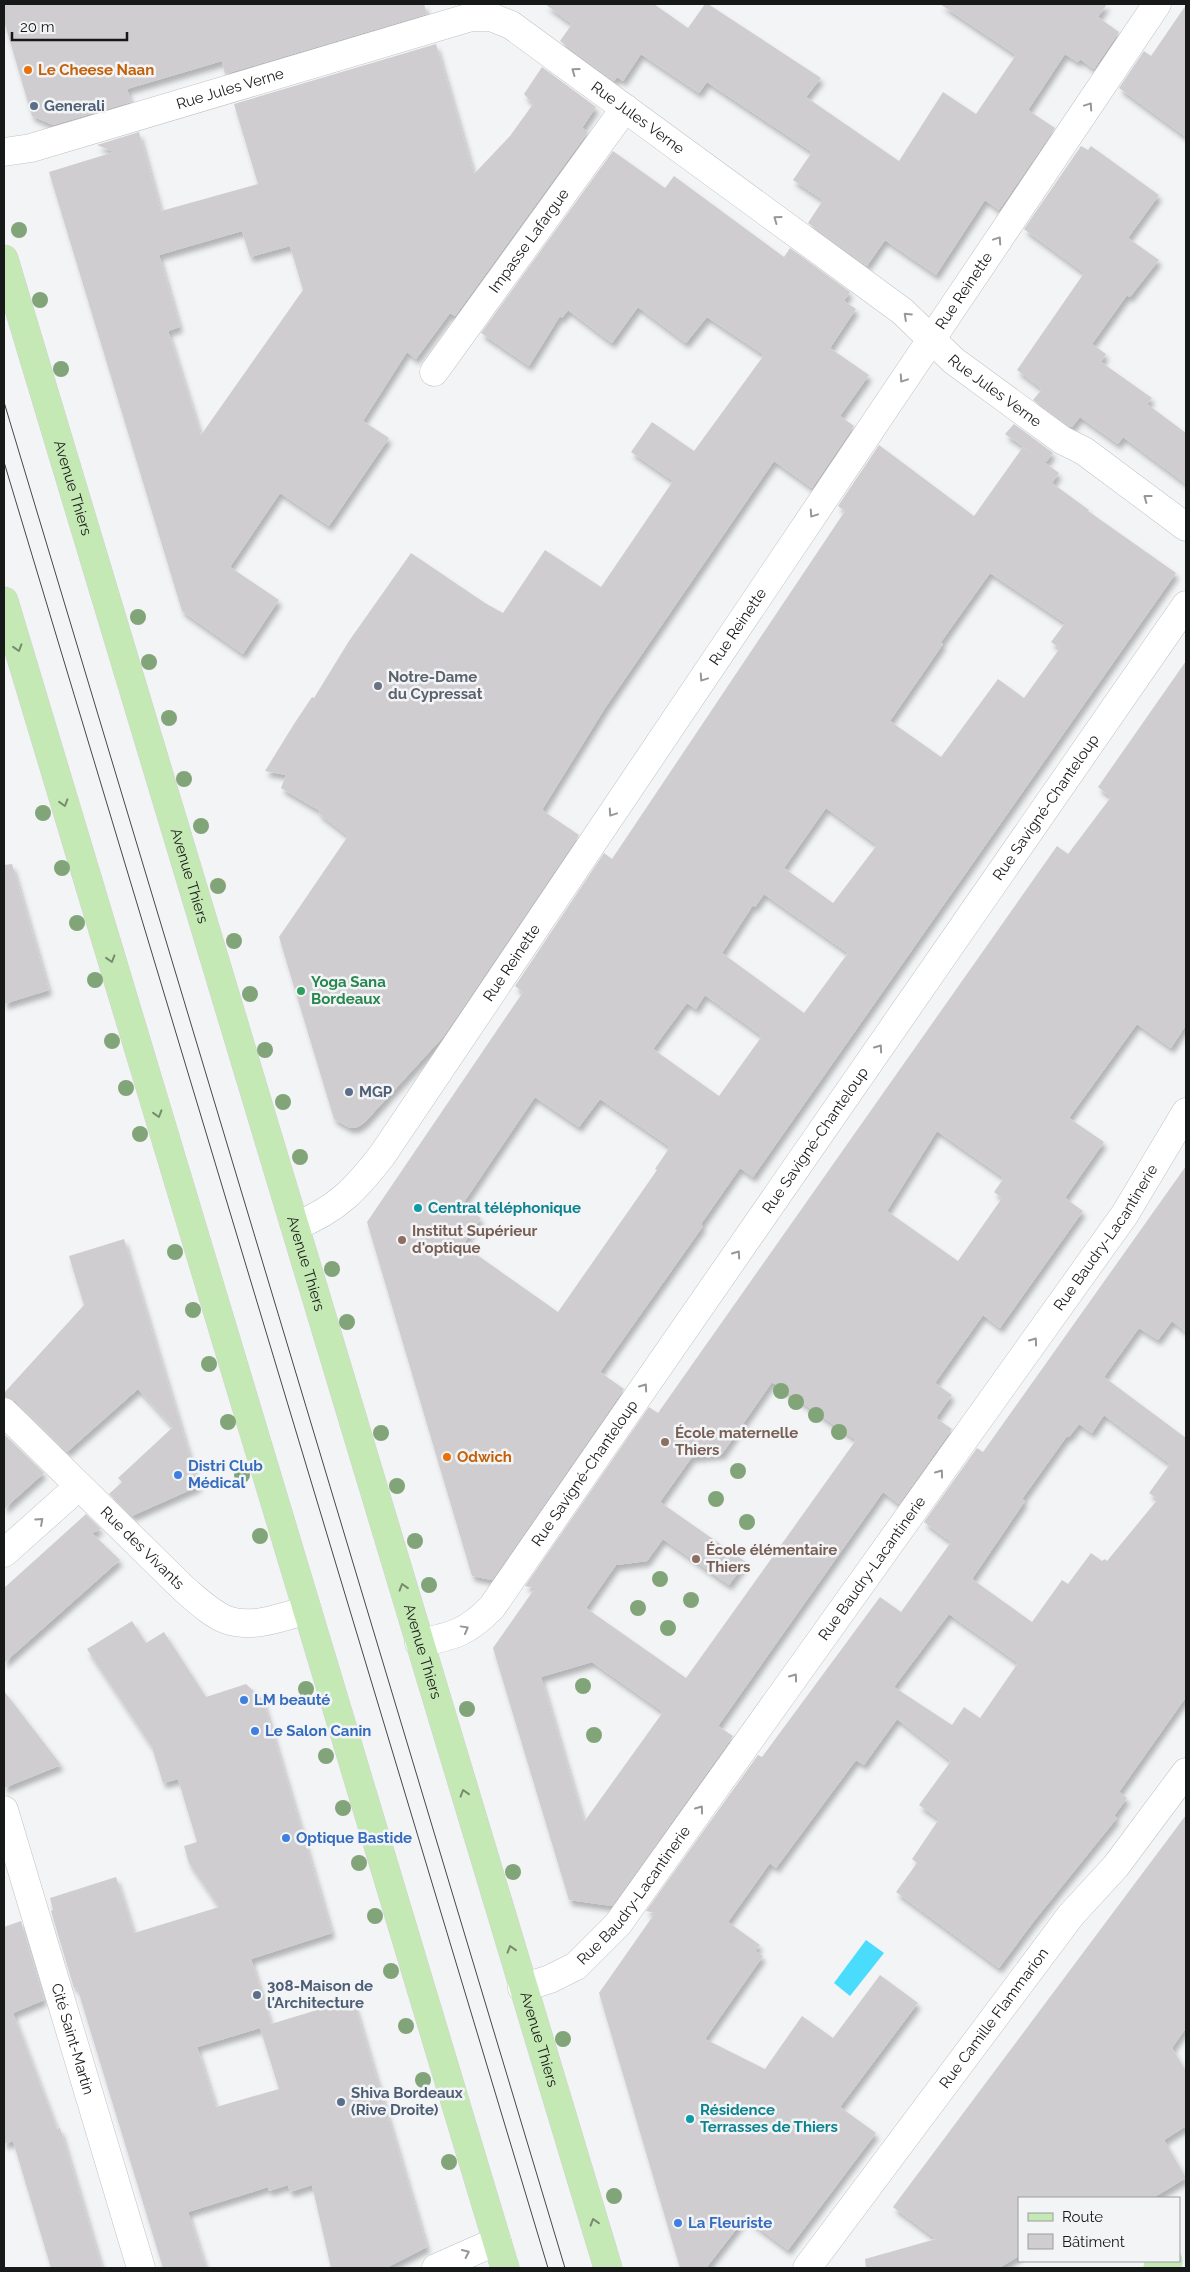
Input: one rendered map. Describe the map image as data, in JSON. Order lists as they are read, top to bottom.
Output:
{
  "streets": {
    "main road": ["Avenue Thiers"],
    "street": [
      "Rue Jules Verne",
      "Impasse Lafargue",
      "Rue Reinette",
      "Rue Savigné-Chanteloup",
      "Rue Baudry-Lacantinerie",
      "Rue des Vivants",
      "Rue Camille Flammarion",
      "Cité Saint-Martin"
    ]
  },
  "crossings": [
    ["Rue Jules Verne", "Impasse Lafargue"],
    ["Rue Jules Verne", "Rue Reinette"],
    ["Rue Reinette", "Avenue Thiers"],
    ["Avenue Thiers", "Rue Savigné-Chanteloup"],
    ["Avenue Thiers", "Rue Baudry-Lacantinerie"]
  ],
  "one_way": ["Rue Jules Verne", "Rue Savigné-Chanteloup", "Rue Baudry-Lacantinerie"],
  "places": [
    "Le Cheese Naan",
    "Generali",
    "Notre-Dame du Cypressat",
    "Yoga Sana Bordeaux",
    "MGP",
    "Central téléphonique",
    "Institut Supérieur d'optique",
    "École maternelle Thiers",
    "Odwich",
    "Distri Club Médical",
    "École élémentaire Thiers",
    "LM beauté",
    "Le Salon Canin",
    "Optique Bastide",
    "308-Maison de l'Architecture",
    "Shiva Bordeaux (Rive Droite)",
    "Résidence Terrasses de Thiers",
    "La Fleuriste"
  ],
  "legend": ["Route", "Bâtiment"],
  "scale_bar": "20 m"
}
